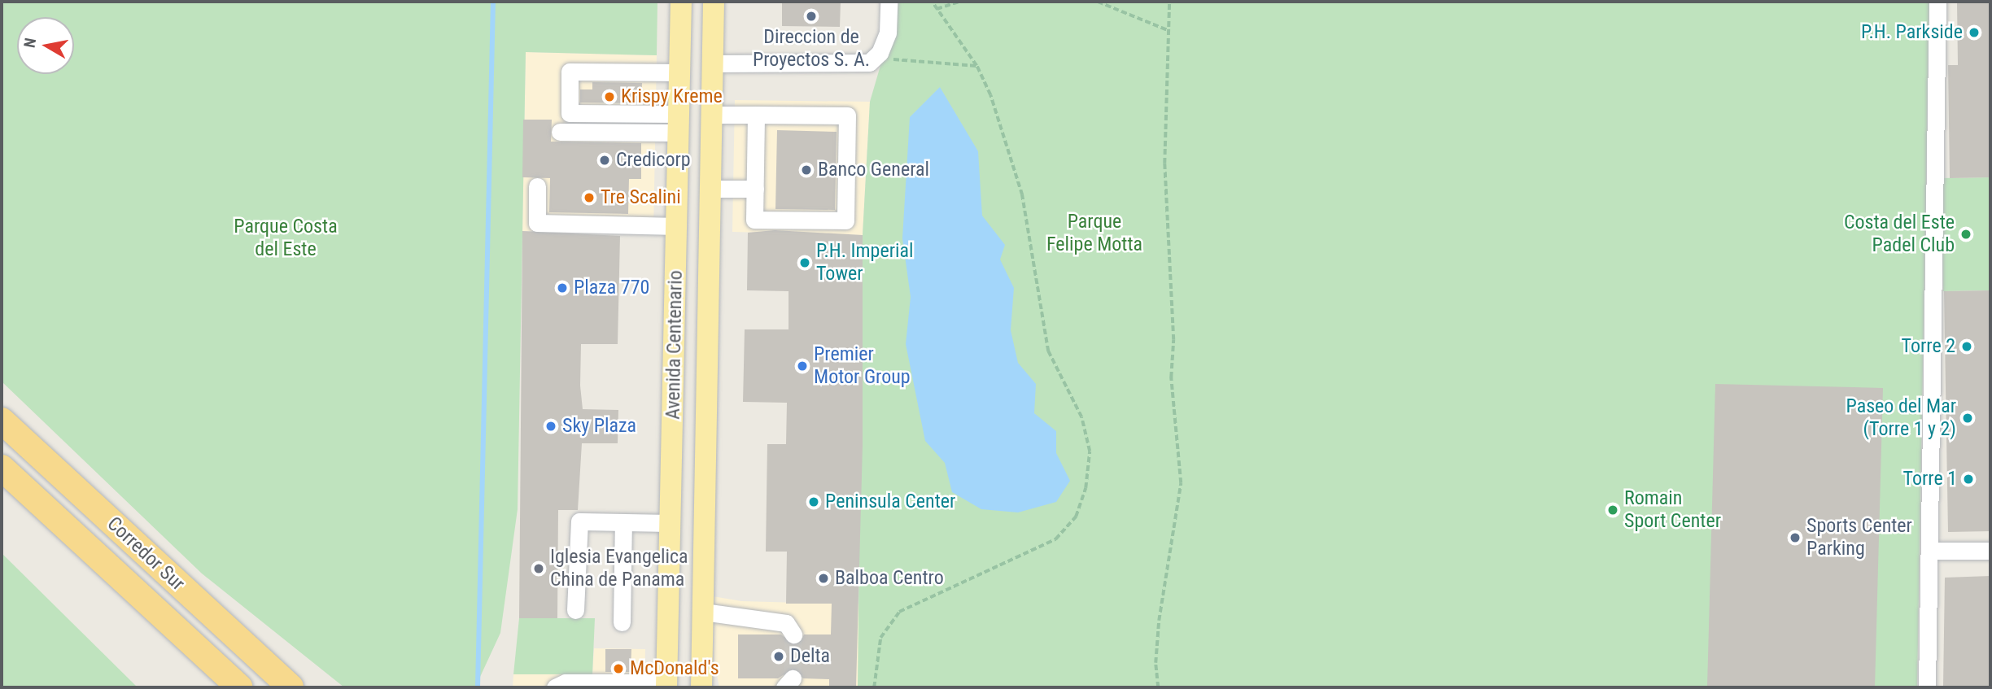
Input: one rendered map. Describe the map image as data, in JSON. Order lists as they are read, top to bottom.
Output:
{
  "streets": {
    "highway": ["Corredor Sur"],
    "main road": ["Avenida Centenario"]
  },
  "parks": ["Parque Felipe Motta", "Parque Costa del Este"],
  "places": [
    "Direccion de Proyectos S. A.",
    "P.H. Parkside",
    "Krispy Kreme",
    "Credicorp",
    "Banco General",
    "Tre Scalini",
    "Costa del Este Padel Club",
    "P.H. Imperial Tower",
    "Plaza 770",
    "Torre 2",
    "Premier Motor Group",
    "Paseo del Mar (Torre 1 y 2)",
    "Sky Plaza",
    "Torre 1",
    "Peninsula Center",
    "Romain Sport Center",
    "Sports Center Parking",
    "Iglesia Evangelica China de Panama",
    "Balboa Centro",
    "Delta",
    "McDonald's"
  ],
  "north": "left"
}
